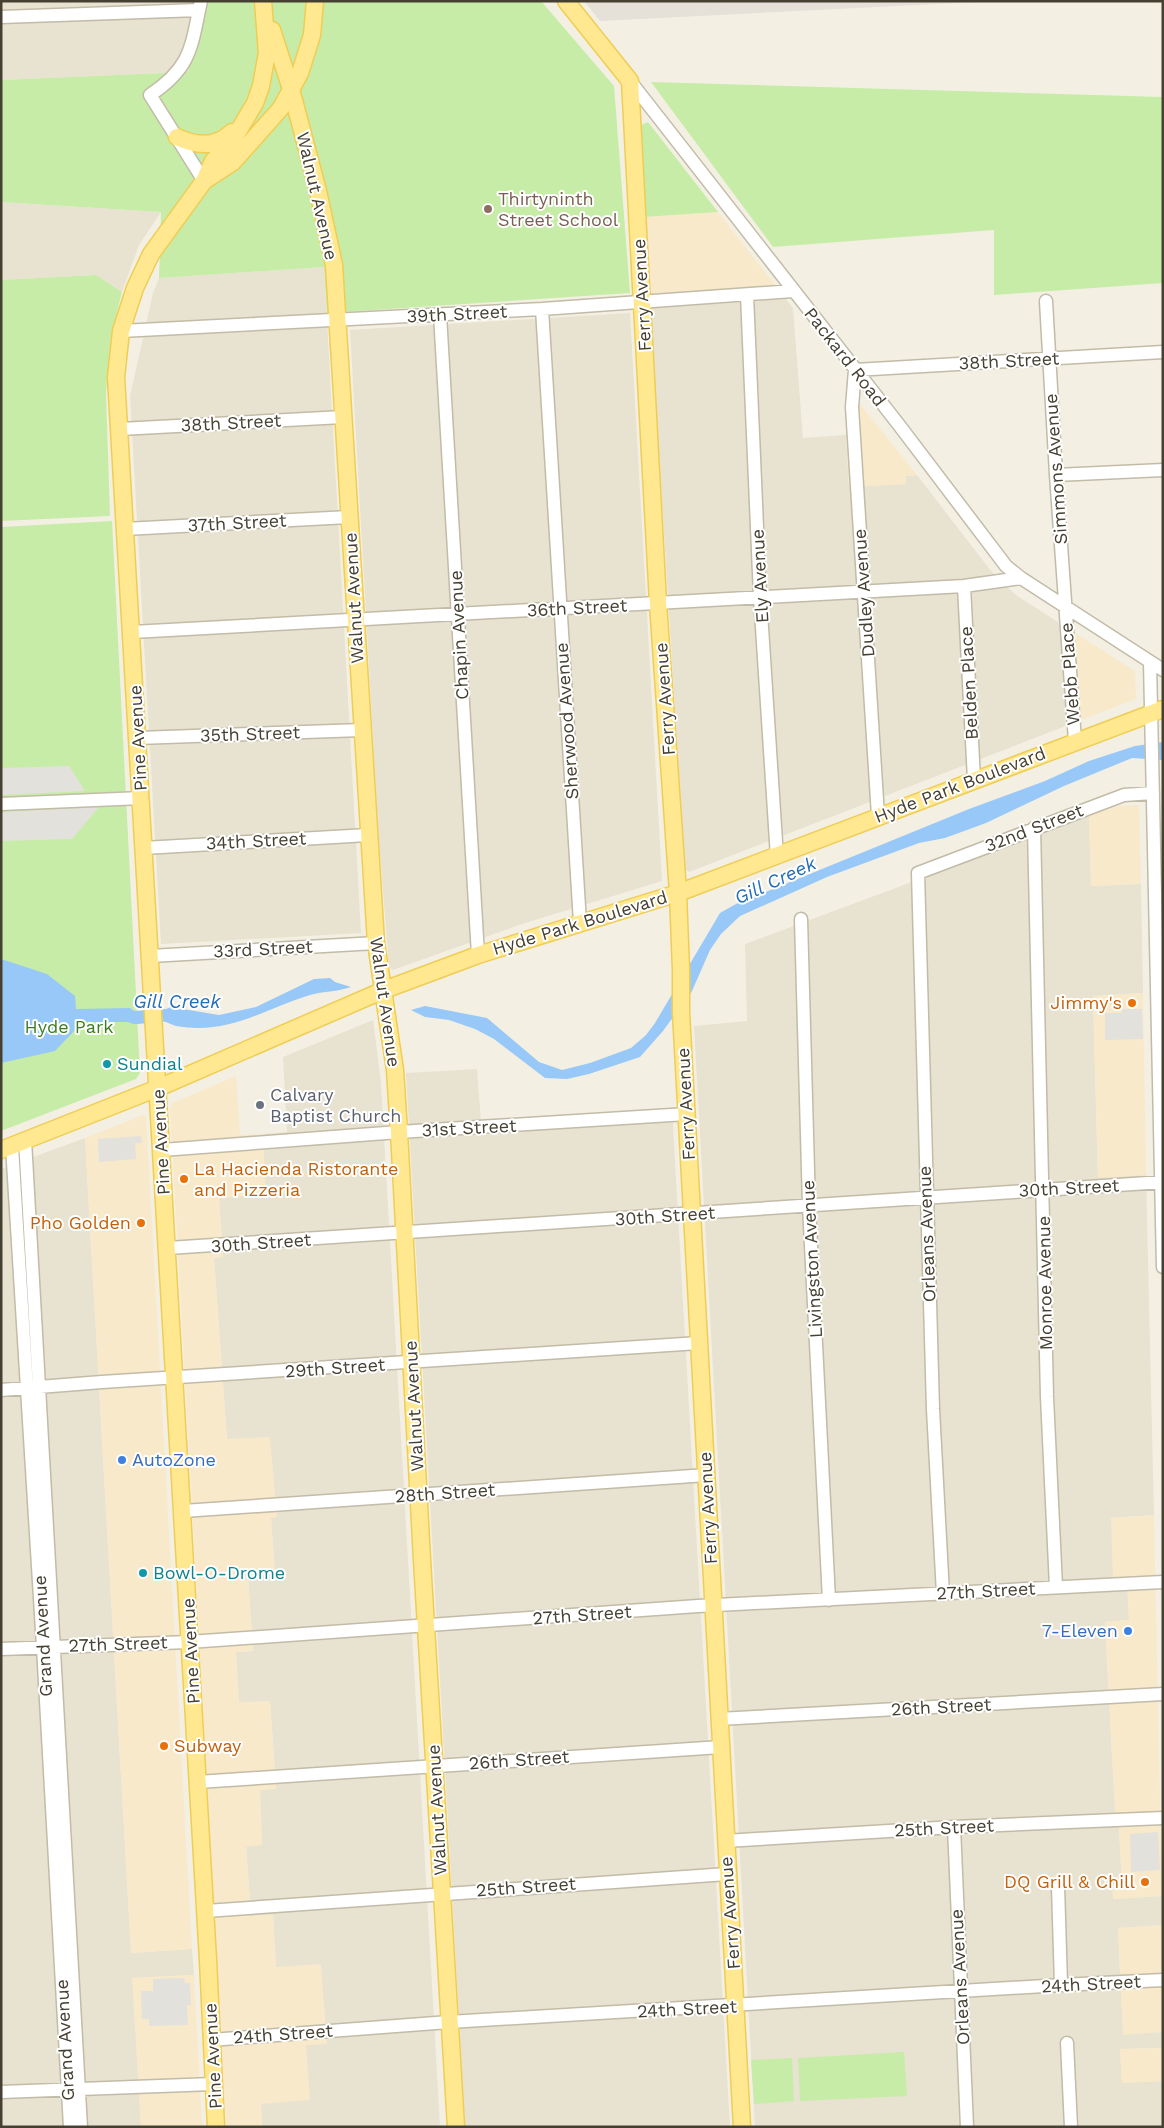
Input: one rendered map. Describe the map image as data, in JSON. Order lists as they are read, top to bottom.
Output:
{
  "streets": {
    "main road": [
      "Walnut Avenue",
      "Ferry Avenue",
      "Packard Road",
      "Pine Avenue",
      "Hyde Park Boulevard"
    ],
    "street": [
      "39th Street",
      "38th Street",
      "Simmons Avenue",
      "37th Street",
      "Ely Avenue",
      "Dudley Avenue",
      "36th Street",
      "Chapin Avenue",
      "Webb Place",
      "Belden Place",
      "Sherwood Avenue",
      "35th Street",
      "32nd Street",
      "34th Street",
      "33rd Street",
      "31st Street",
      "30th Street",
      "Orleans Avenue",
      "Livingston Avenue",
      "Monroe Avenue",
      "29th Street",
      "28th Street",
      "27th Street",
      "Grand Avenue",
      "26th Street",
      "25th Street",
      "24th Street"
    ]
  },
  "crossings": [
    ["Walnut Avenue", "39th Street"],
    ["Walnut Avenue", "38th Street"],
    ["Walnut Avenue", "37th Street"],
    ["Walnut Avenue", "36th Street"],
    ["Walnut Avenue", "35th Street"],
    ["Walnut Avenue", "Hyde Park Boulevard"],
    ["Walnut Avenue", "34th Street"],
    ["Walnut Avenue", "33rd Street"],
    ["Walnut Avenue", "31st Street"],
    ["Walnut Avenue", "30th Street"],
    ["Walnut Avenue", "29th Street"],
    ["Walnut Avenue", "28th Street"],
    ["Walnut Avenue", "27th Street"],
    ["Walnut Avenue", "26th Street"],
    ["Walnut Avenue", "25th Street"],
    ["Walnut Avenue", "24th Street"],
    ["Ferry Avenue", "39th Street"],
    ["Ferry Avenue", "Packard Road"],
    ["Ferry Avenue", "36th Street"],
    ["Ferry Avenue", "Hyde Park Boulevard"],
    ["Ferry Avenue", "31st Street"],
    ["Ferry Avenue", "30th Street"],
    ["Ferry Avenue", "29th Street"],
    ["Ferry Avenue", "28th Street"],
    ["Ferry Avenue", "27th Street"],
    ["Ferry Avenue", "26th Street"],
    ["Ferry Avenue", "25th Street"],
    ["Ferry Avenue", "24th Street"],
    ["39th Street", "Packard Road"],
    ["39th Street", "Ely Avenue"],
    ["39th Street", "Chapin Avenue"],
    ["39th Street", "Sherwood Avenue"],
    ["39th Street", "Pine Avenue"],
    ["Packard Road", "38th Street"],
    ["Packard Road", "Simmons Avenue"],
    ["Packard Road", "Dudley Avenue"],
    ["Packard Road", "36th Street"],
    ["Packard Road", "Webb Place"],
    ["38th Street", "Simmons Avenue"],
    ["38th Street", "Dudley Avenue"],
    ["38th Street", "Pine Avenue"],
    ["Simmons Avenue", "Webb Place"],
    ["37th Street", "Pine Avenue"],
    ["Ely Avenue", "36th Street"],
    ["Ely Avenue", "Hyde Park Boulevard"],
    ["Dudley Avenue", "36th Street"],
    ["Dudley Avenue", "Hyde Park Boulevard"],
    ["36th Street", "Chapin Avenue"],
    ["36th Street", "Belden Place"],
    ["36th Street", "Sherwood Avenue"],
    ["36th Street", "Pine Avenue"],
    ["Chapin Avenue", "Hyde Park Boulevard"],
    ["Webb Place", "Hyde Park Boulevard"],
    ["Belden Place", "Hyde Park Boulevard"],
    ["Sherwood Avenue", "Hyde Park Boulevard"],
    ["35th Street", "Pine Avenue"],
    ["Pine Avenue", "Hyde Park Boulevard"],
    ["Pine Avenue", "34th Street"],
    ["Pine Avenue", "33rd Street"],
    ["Pine Avenue", "31st Street"],
    ["Pine Avenue", "30th Street"],
    ["Pine Avenue", "29th Street"],
    ["Pine Avenue", "28th Street"],
    ["Pine Avenue", "27th Street"],
    ["Pine Avenue", "26th Street"],
    ["Pine Avenue", "25th Street"],
    ["Pine Avenue", "24th Street"],
    ["Hyde Park Boulevard", "Grand Avenue"],
    ["32nd Street", "Orleans Avenue"],
    ["32nd Street", "Monroe Avenue"],
    ["30th Street", "Orleans Avenue"],
    ["30th Street", "Livingston Avenue"],
    ["30th Street", "Monroe Avenue"],
    ["Orleans Avenue", "27th Street"],
    ["Orleans Avenue", "25th Street"],
    ["Orleans Avenue", "24th Street"],
    ["Livingston Avenue", "27th Street"],
    ["Monroe Avenue", "27th Street"],
    ["29th Street", "Grand Avenue"],
    ["27th Street", "Grand Avenue"]
  ],
  "water": ["Gill Creek"],
  "parks": ["Hyde Park"],
  "places": [
    "Thirtyninth Street School",
    "Jimmy's",
    "Sundial",
    "Calvary Baptist Church",
    "La Hacienda Ristorante and Pizzeria",
    "Pho Golden",
    "AutoZone",
    "Bowl-O-Drome",
    "7-Eleven",
    "Subway",
    "DQ Grill & Chill"
  ]
}
